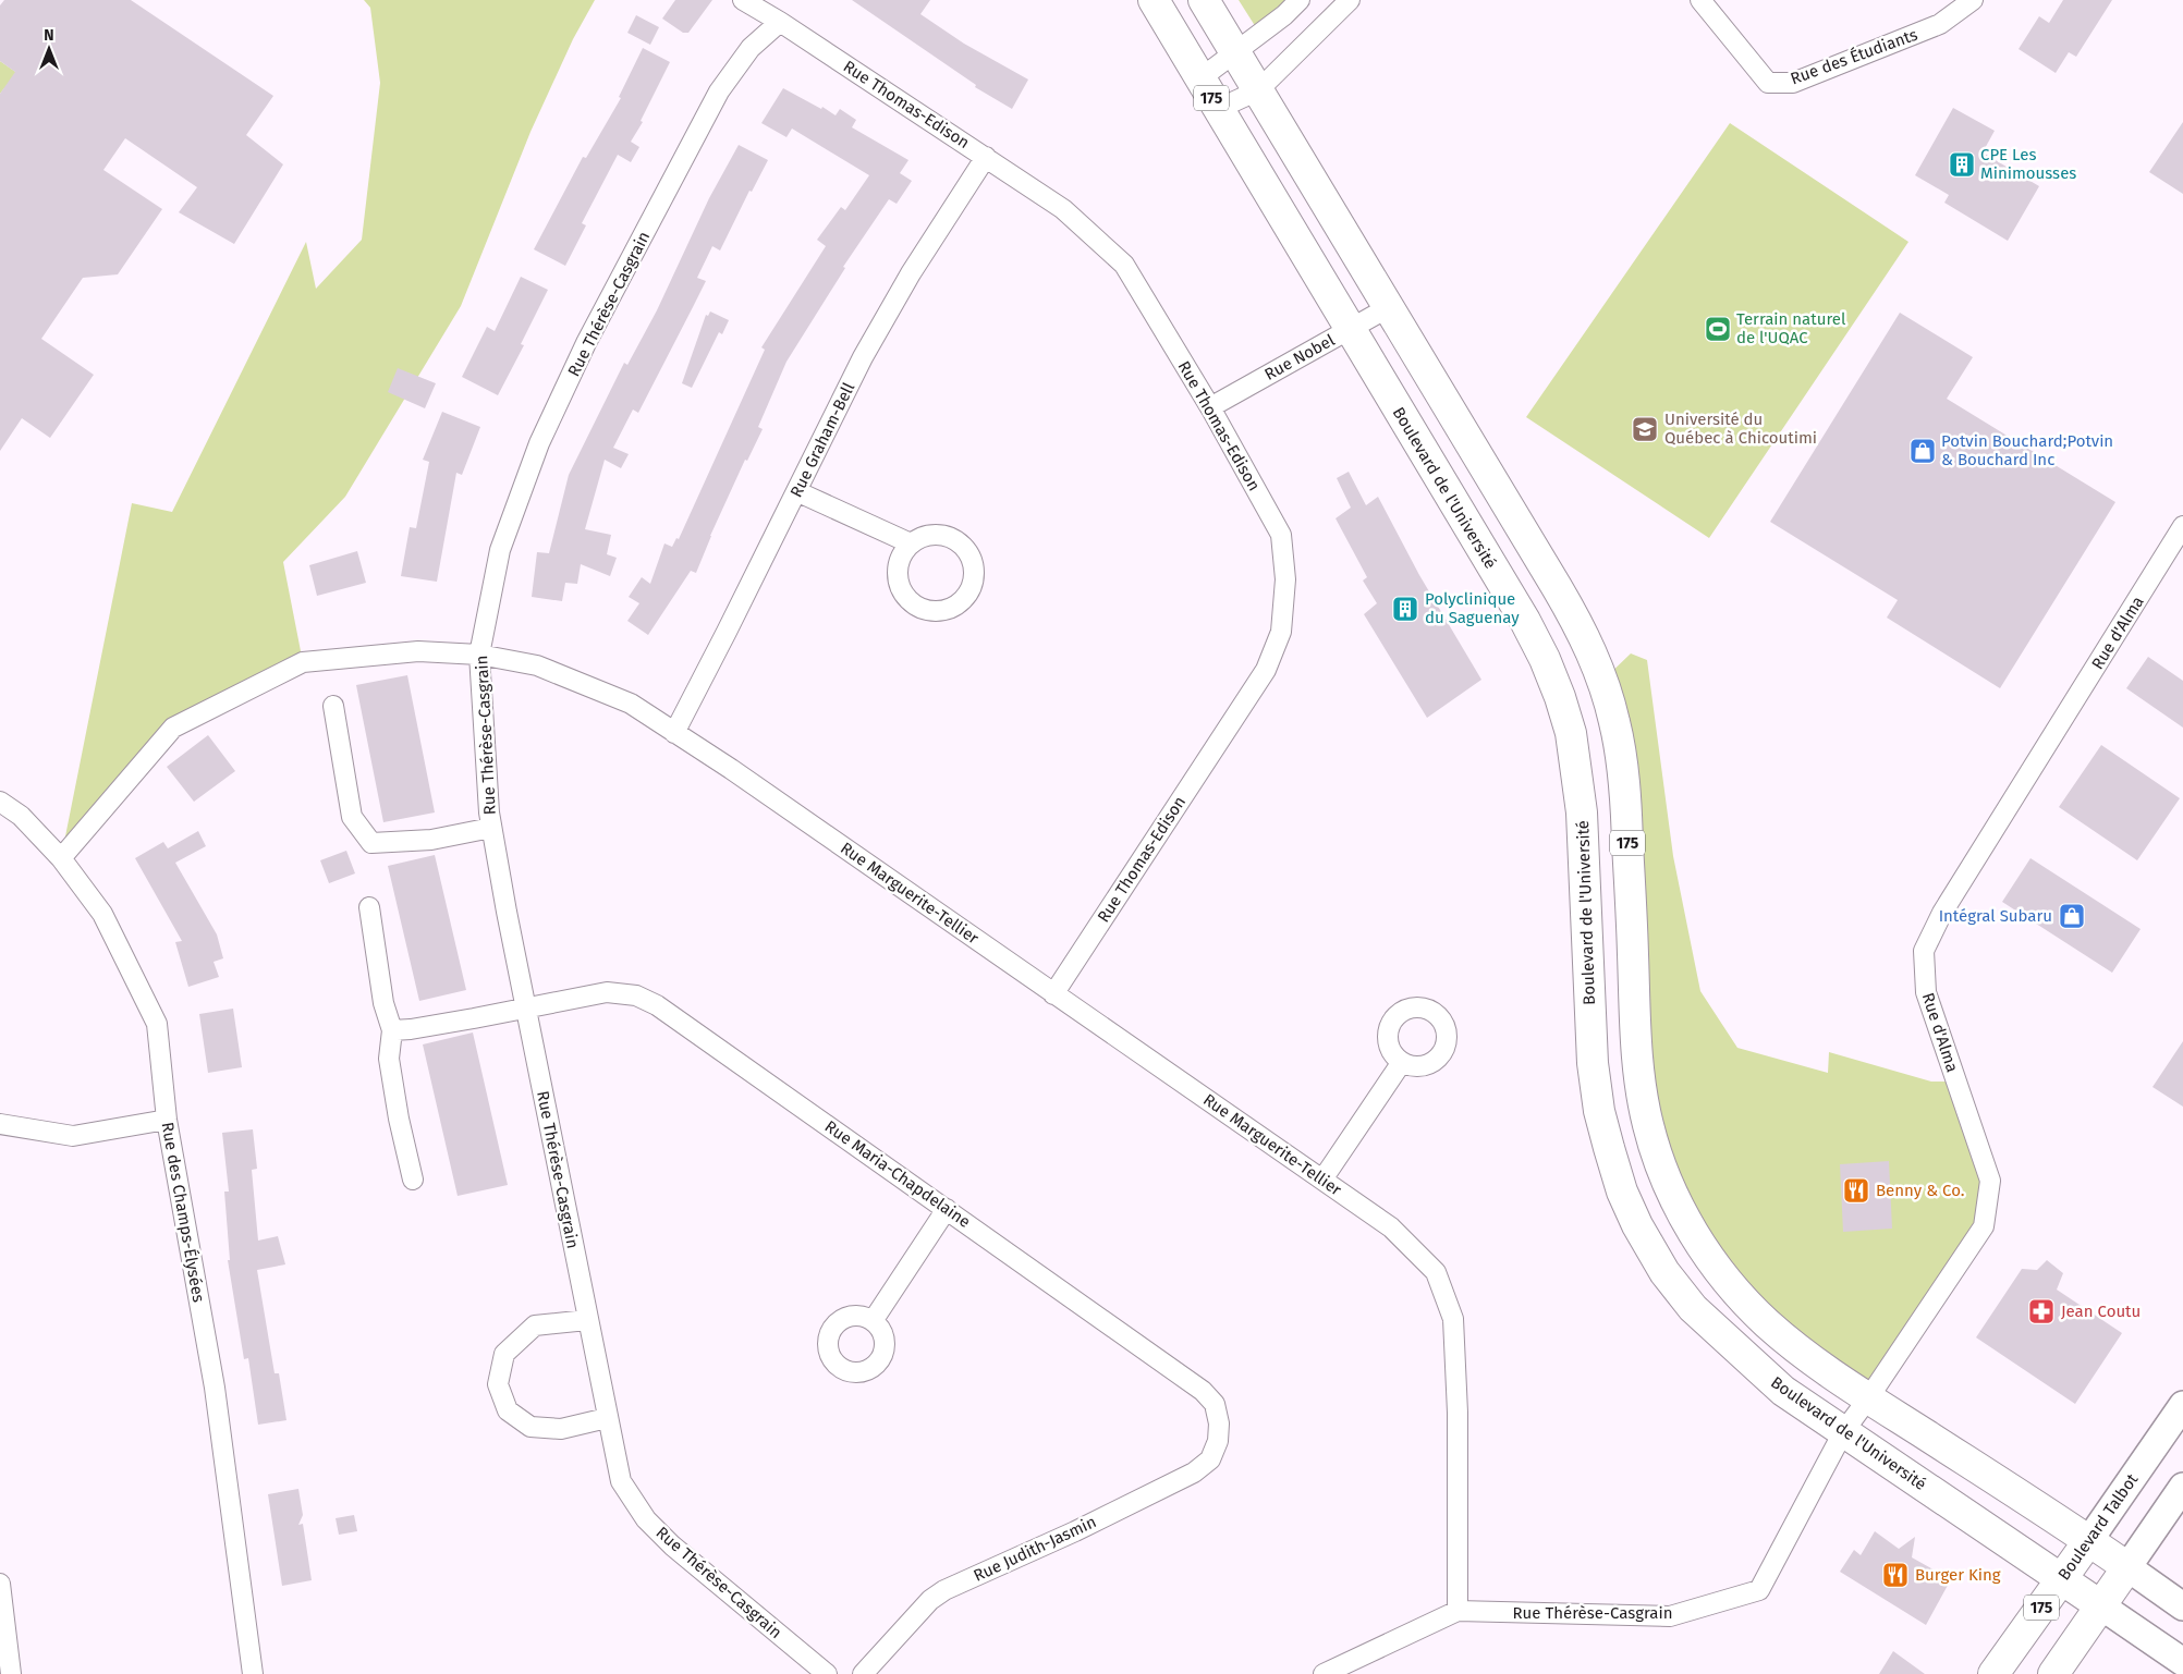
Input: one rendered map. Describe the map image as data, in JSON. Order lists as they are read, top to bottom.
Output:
{
  "streets": {
    "main road": ["175", "Boulevard de l'Université", "Boulevard Talbot"],
    "street": [
      "Rue des Étudiants",
      "Rue Thomas-Edison",
      "Rue Thérèse-Casgrain",
      "Rue Nobel",
      "Rue Graham-Bell",
      "Rue d'Alma",
      "Rue Marguerite-Tellier",
      "Rue Maria-Chapdelaine",
      "Rue des Champs-Élysées",
      "Rue Judith-Jasmin"
    ]
  },
  "crossings": [
    ["175", "Rue Nobel"],
    ["175", "Rue d'Alma"],
    ["175", "Boulevard Talbot"],
    ["Rue Thomas-Edison", "Rue Thérèse-Casgrain"],
    ["Rue Thomas-Edison", "Rue Nobel"],
    ["Rue Thomas-Edison", "Rue Graham-Bell"],
    ["Rue Thomas-Edison", "Rue Marguerite-Tellier"],
    ["Rue Thérèse-Casgrain", "Boulevard de l'Université"],
    ["Rue Thérèse-Casgrain", "Rue d'Alma"],
    ["Rue Thérèse-Casgrain", "Rue Marguerite-Tellier"],
    ["Rue Thérèse-Casgrain", "Rue Maria-Chapdelaine"],
    ["Rue Nobel", "Boulevard de l'Université"],
    ["Rue Graham-Bell", "Rue Marguerite-Tellier"],
    ["Boulevard de l'Université", "Rue d'Alma"],
    ["Boulevard de l'Université", "Boulevard Talbot"],
    ["Rue Marguerite-Tellier", "Rue des Champs-Élysées"],
    ["Rue Maria-Chapdelaine", "Rue Judith-Jasmin"]
  ],
  "places": {
    "building": ["CPE Les Minimousses", "Polyclinique du Saguenay"],
    "sports": ["Terrain naturel de l'UQAC"],
    "school or university": ["Université du Québec à Chicoutimi"],
    "shop": ["Potvin Bouchard;Potvin & Bouchard Inc", "Intégral Subaru"],
    "restaurant": ["Benny & Co.", "Burger King"],
    "pharmacy": ["Jean Coutu"]
  },
  "north": "top"
}
